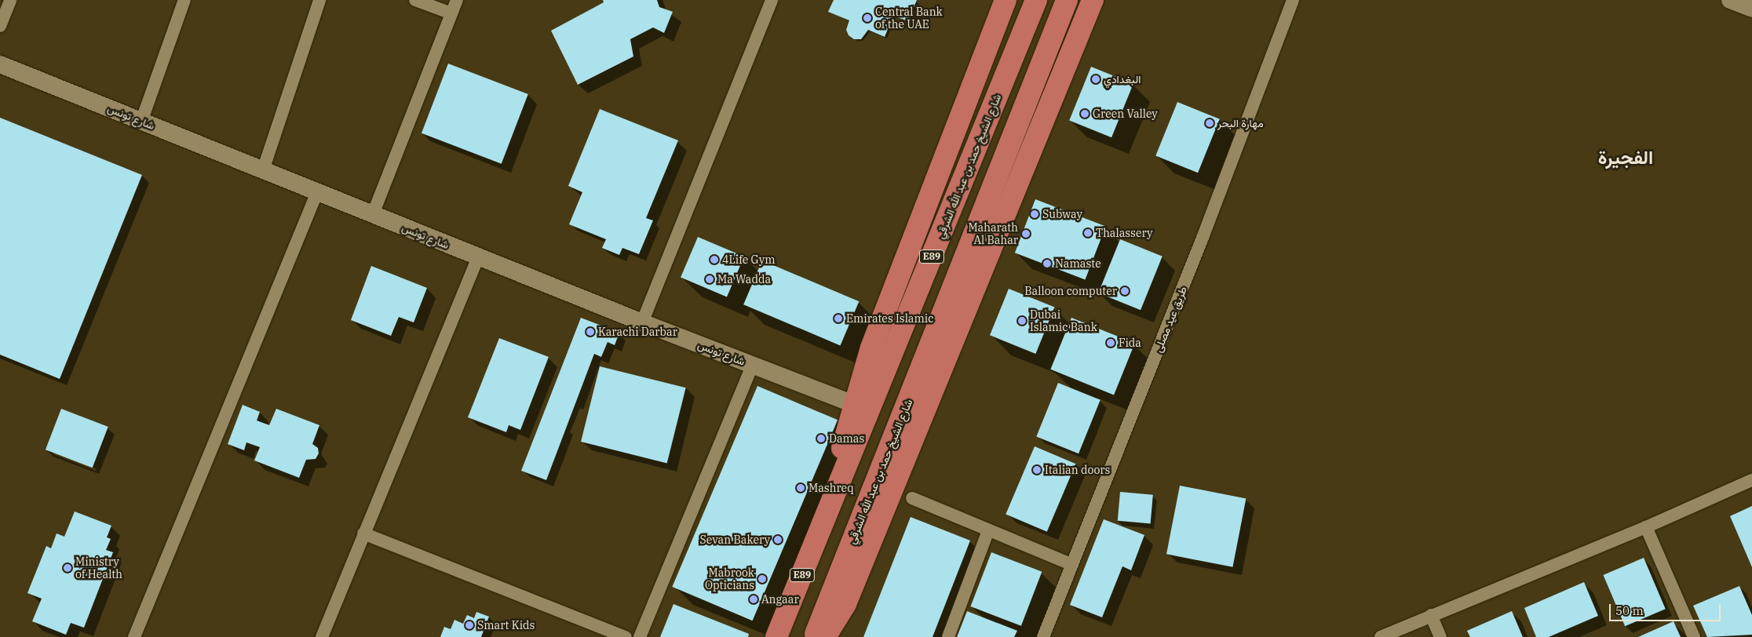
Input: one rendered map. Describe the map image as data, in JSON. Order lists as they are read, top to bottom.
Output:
{
  "streets": {
    "highway": ["شارع الشيخ حمد بن عبد الله الشرقي", "E89"],
    "street": ["شارع تونس", "طريق عيد مصلى"]
  },
  "districts": ["الفجيرة"],
  "places": [
    "Central Bank of the UAE",
    "البغدادي",
    "Green Valley",
    "مهارة البحر",
    "Subway",
    "Thalassery",
    "Maharath Al Bahar",
    "4Life Gym",
    "Namaste",
    "Ma Wadda",
    "Balloon computer",
    "Emirates Islamic",
    "Dubai Islamic Bank",
    "Karachi Darbar",
    "Fida",
    "Damas",
    "Italian doors",
    "Mashreq",
    "Sevan Bakery",
    "Ministry of Health",
    "Mabrook Opticians",
    "Angaar",
    "Smart Kids"
  ],
  "scale_bar": "50 m"
}
